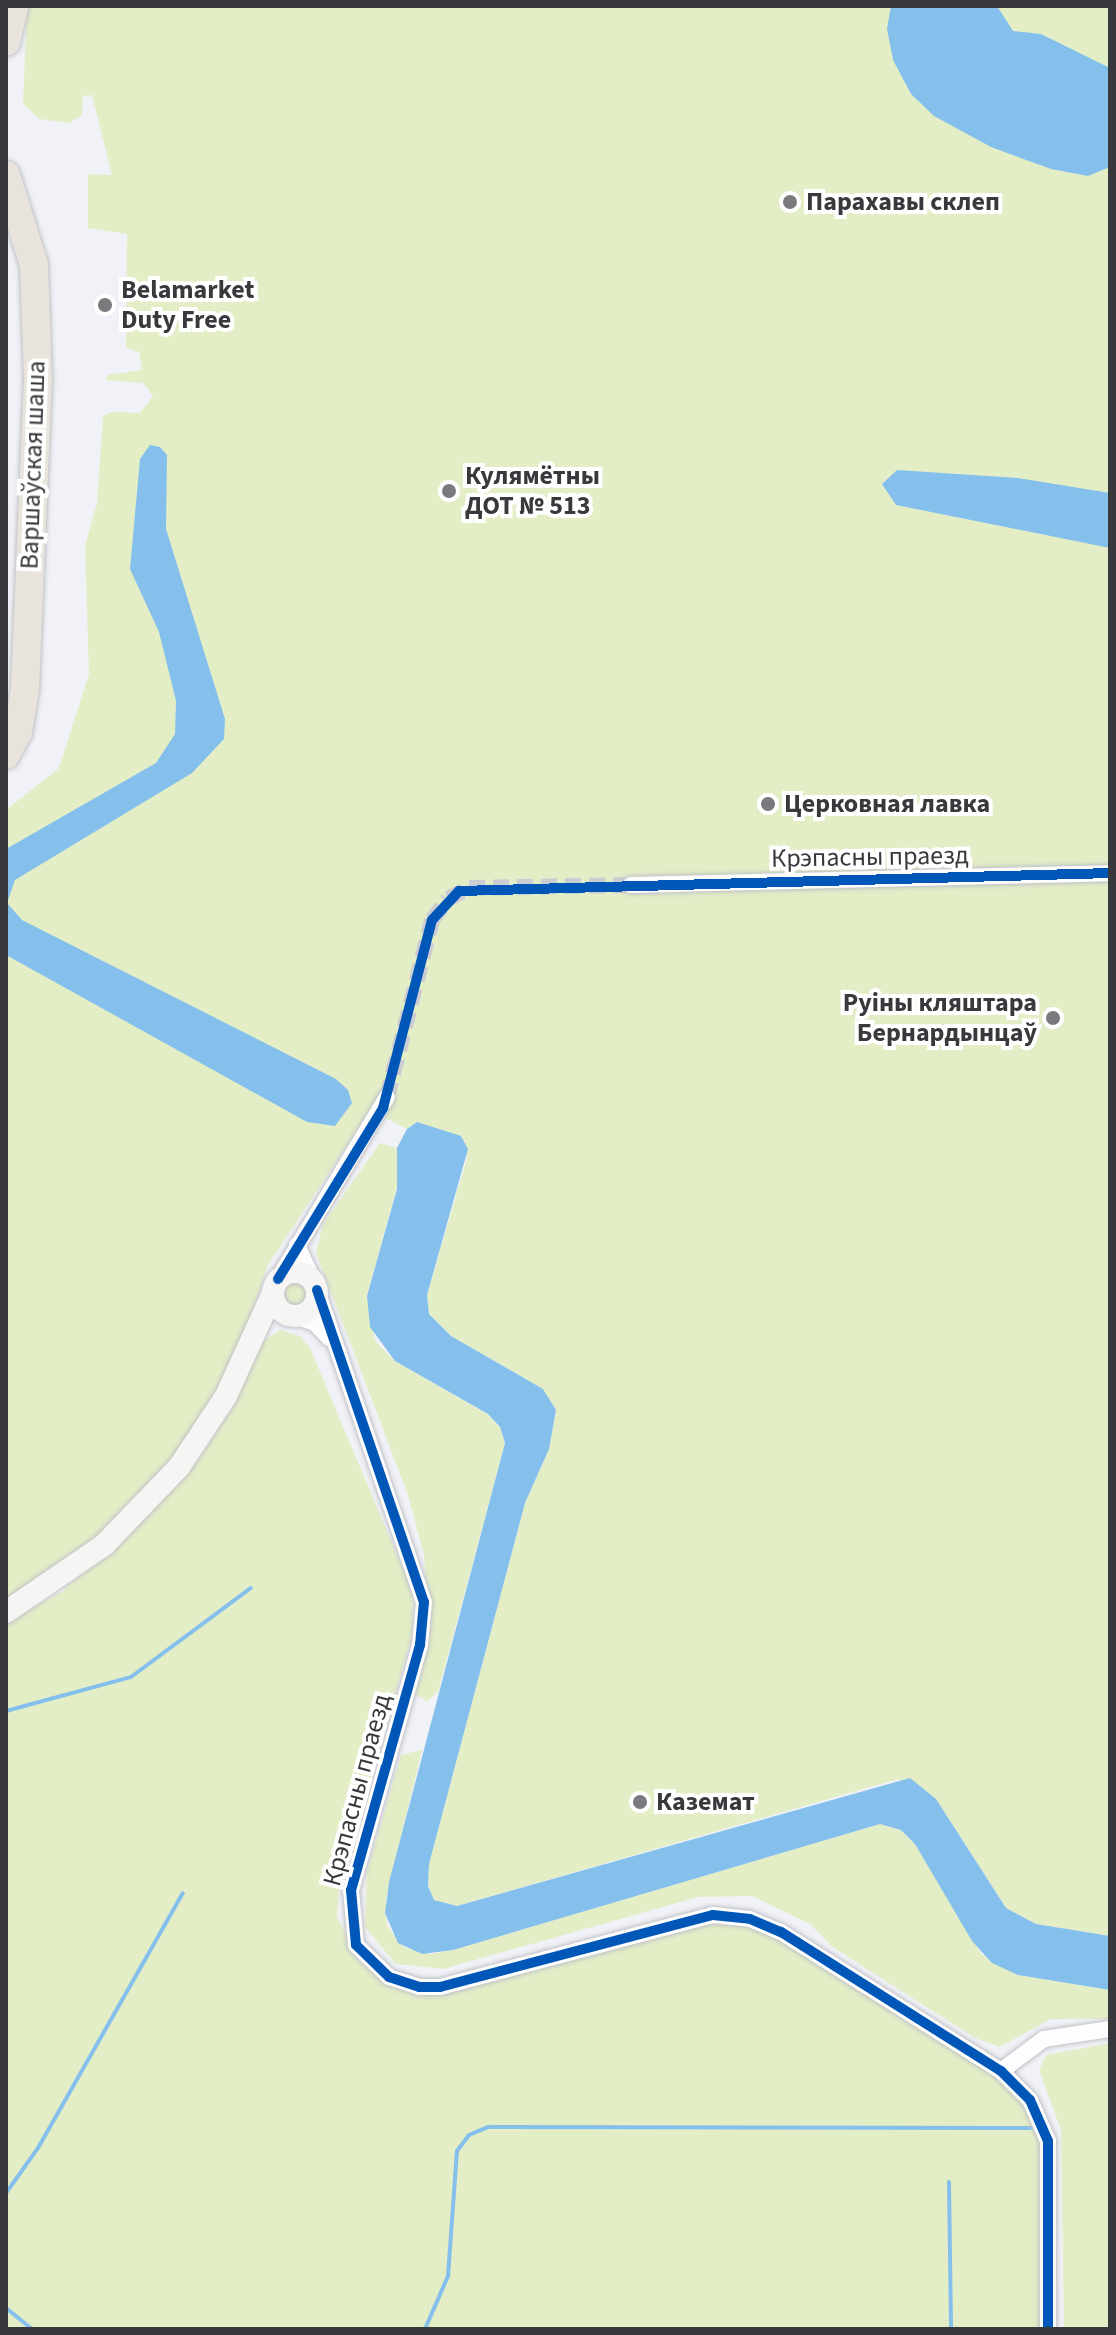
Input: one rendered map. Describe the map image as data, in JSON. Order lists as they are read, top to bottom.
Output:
{
  "streets": {
    "highway": ["Варшаўская шаша"],
    "street": ["Крэпасны праезд"]
  },
  "places": [
    "Парахавы склеп",
    "Belamarket Duty Free",
    "Кулямётны ДОТ № 513",
    "Церковная лавка",
    "Руіны кляштара Бернардынцаў",
    "Каземат"
  ]
}
